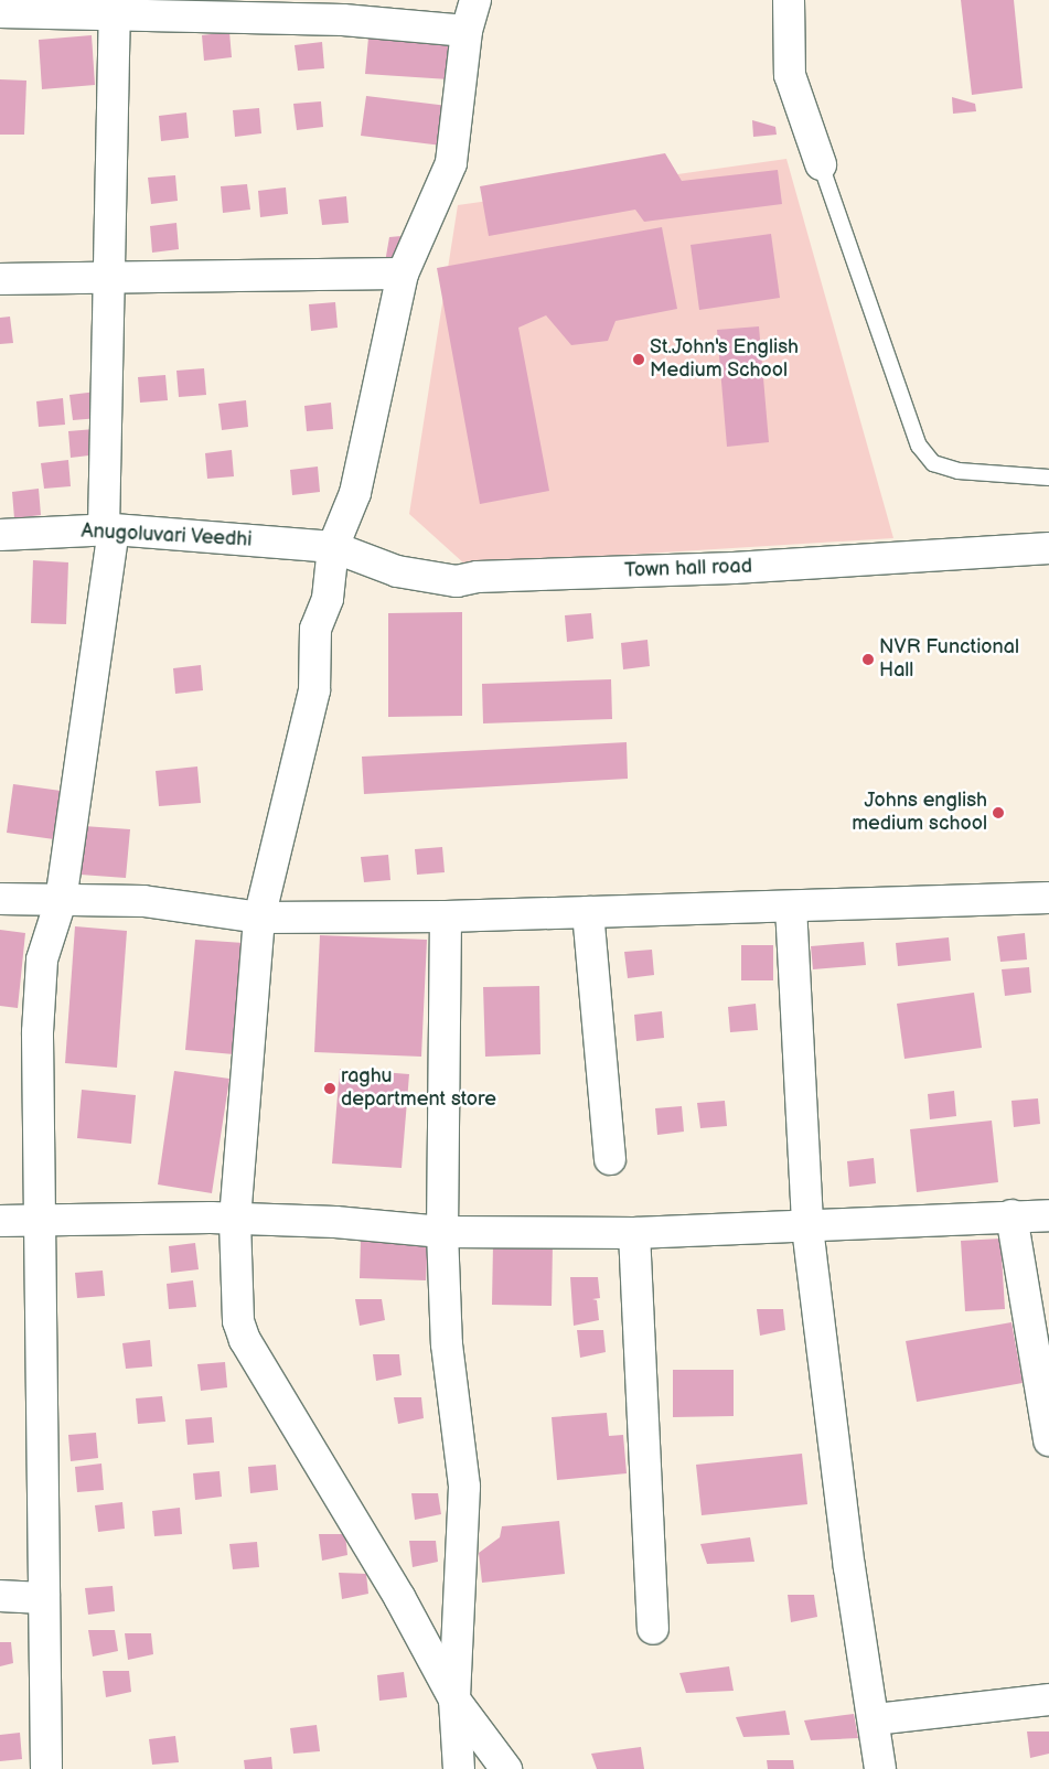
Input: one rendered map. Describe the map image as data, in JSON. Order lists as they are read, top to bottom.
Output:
{
  "streets": {
    "street": ["Anugoluvari Veedhi", "Town hall road"]
  },
  "crossings": [
    ["Anugoluvari Veedhi", "Town hall road"]
  ],
  "places": [
    "St.John's English Medium School",
    "NVR Functional Hall",
    "Johns english medium school",
    "raghu department store"
  ]
}
